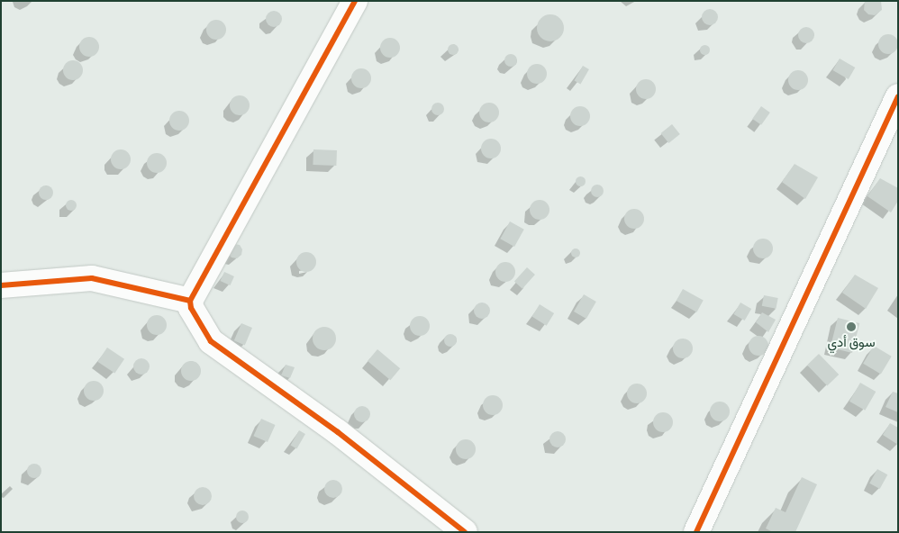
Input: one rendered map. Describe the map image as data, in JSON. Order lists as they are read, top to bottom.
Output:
{
  "places": ["سوق أدي"]
}
